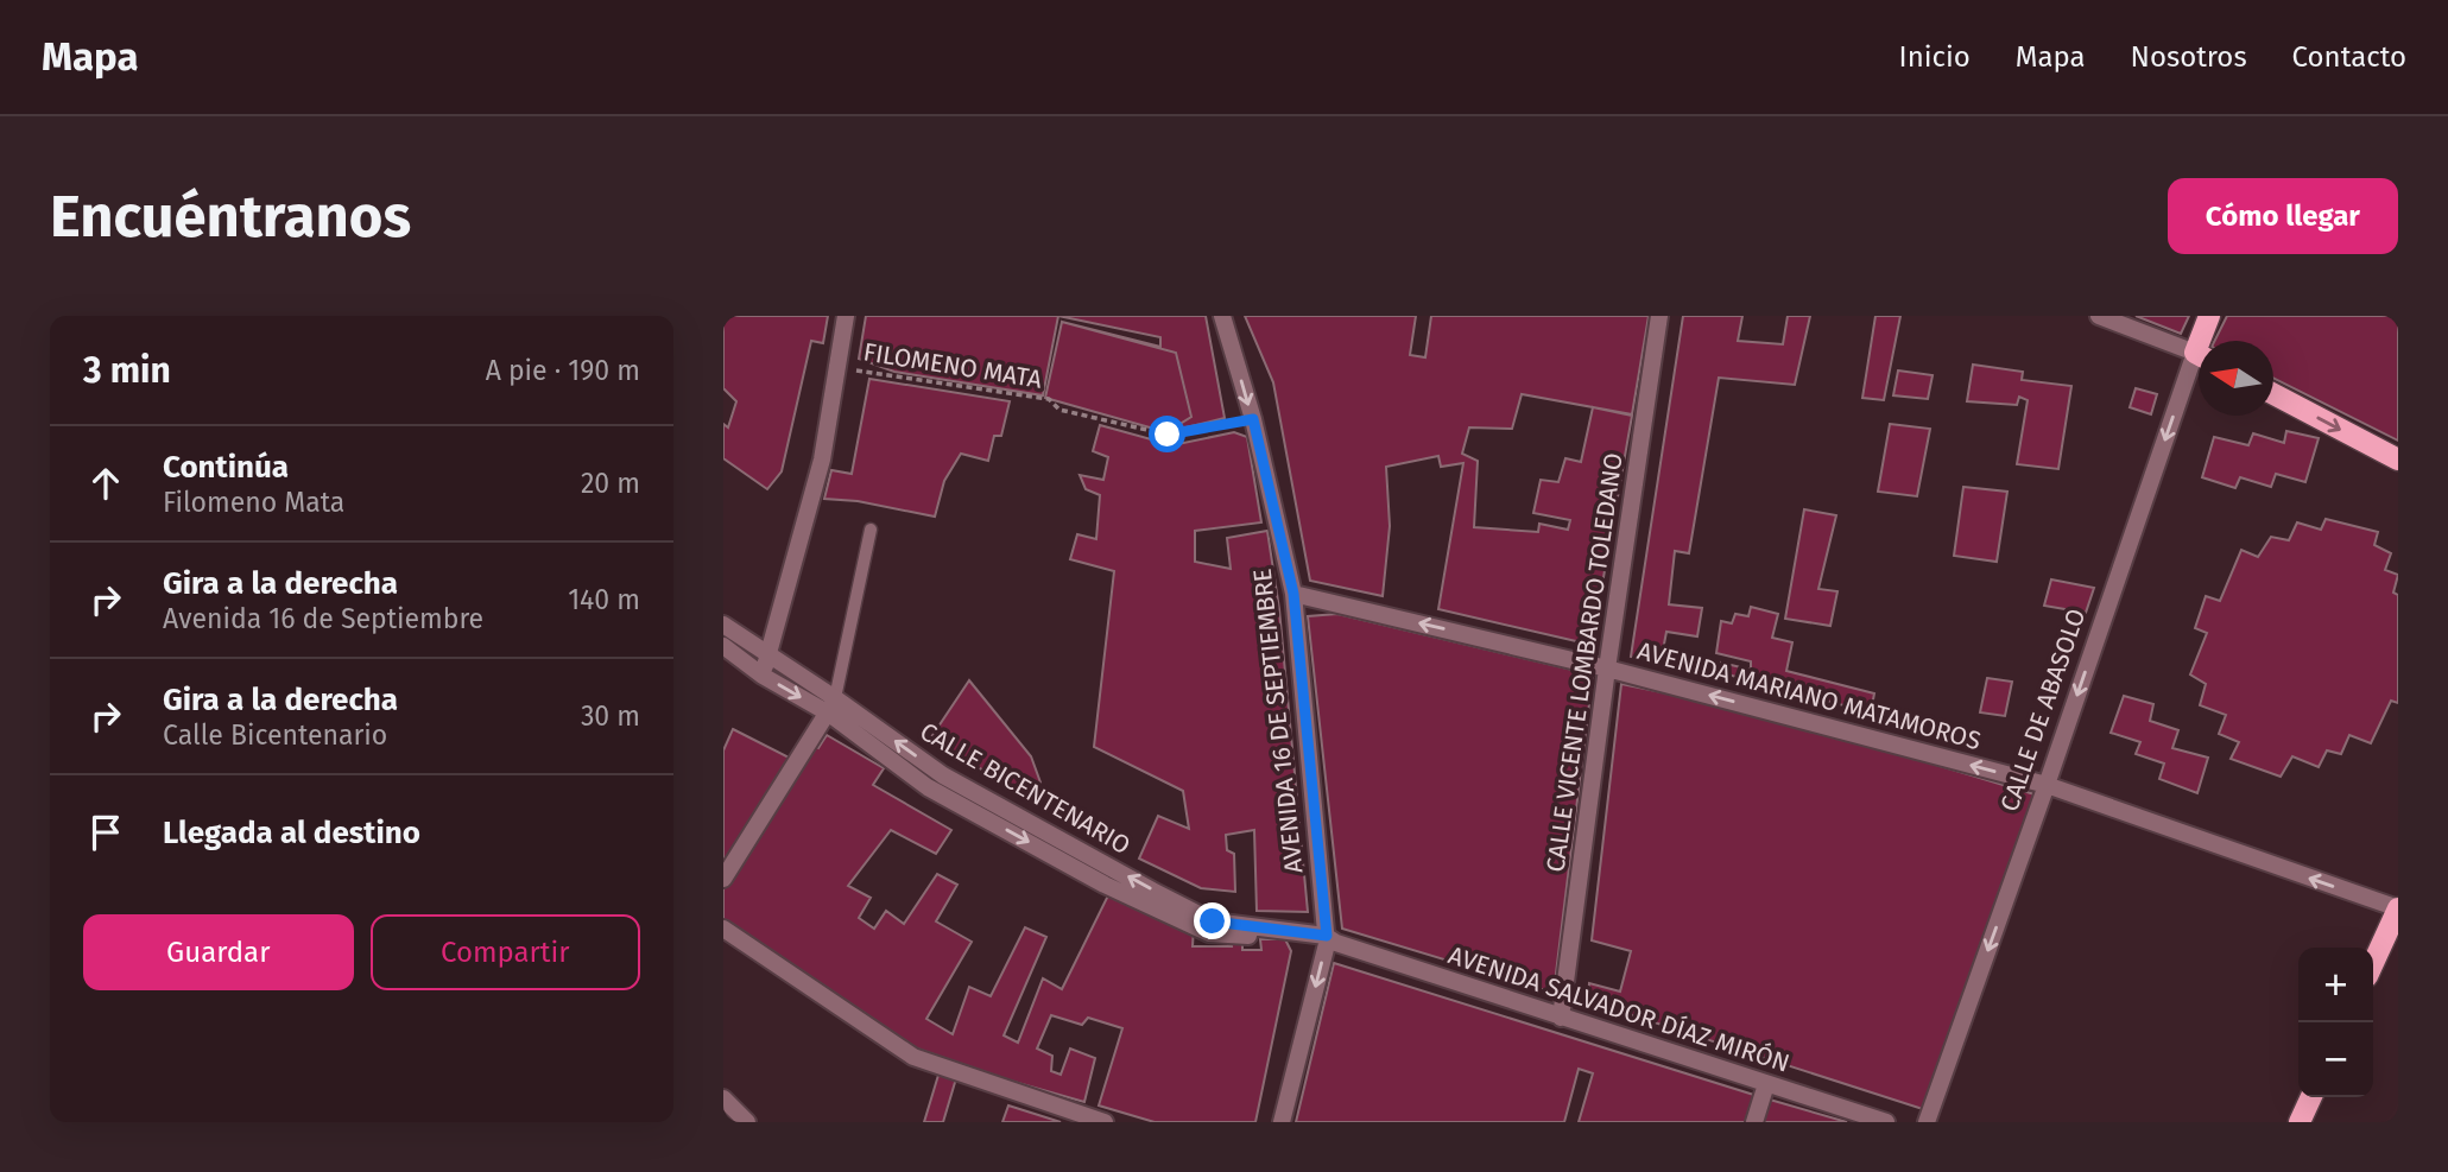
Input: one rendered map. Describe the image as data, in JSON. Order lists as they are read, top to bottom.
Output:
{
  "streets": {
    "main road": ["CALLE DE ABASOLO"],
    "street": [
      "CALLE VICENTE LOMBARDO TOLEDANO",
      "AVENIDA MARIANO MATAMOROS",
      "AVENIDA 16 DE SEPTIEMBRE",
      "CALLE BICENTENARIO",
      "AVENIDA SALVADOR DÍAZ MIRÓN"
    ],
    "path": ["FILOMENO MATA"]
  },
  "crossings": [
    ["FILOMENO MATA", "AVENIDA 16 DE SEPTIEMBRE"],
    ["CALLE VICENTE LOMBARDO TOLEDANO", "AVENIDA MARIANO MATAMOROS"],
    ["CALLE VICENTE LOMBARDO TOLEDANO", "AVENIDA SALVADOR DÍAZ MIRÓN"],
    ["AVENIDA MARIANO MATAMOROS", "CALLE DE ABASOLO"],
    ["AVENIDA MARIANO MATAMOROS", "AVENIDA 16 DE SEPTIEMBRE"],
    ["AVENIDA 16 DE SEPTIEMBRE", "CALLE BICENTENARIO"],
    ["AVENIDA 16 DE SEPTIEMBRE", "AVENIDA SALVADOR DÍAZ MIRÓN"],
    ["CALLE BICENTENARIO", "AVENIDA SALVADOR DÍAZ MIRÓN"]
  ],
  "one_way": ["AVENIDA MARIANO MATAMOROS", "CALLE DE ABASOLO"],
  "north": "left",
  "page": {
    "header": "Mapa",
    "nav": [
      "Inicio",
      "Mapa",
      "Nosotros",
      "Contacto"
    ],
    "buttons": [
      "Cómo llegar",
      ["Guardar", "Compartir"]
    ],
    "title": "Encuéntranos",
    "heading": ["3 min", "A pie · 190 m"],
    "list": [
      ["Continúa", "Filomeno Mata", "20 m"],
      ["Gira a la derecha", "Avenida 16 de Septiembre", "140 m"],
      ["Gira a la derecha", "Calle Bicentenario", "30 m"],
      "Llegada al destino"
    ],
    "map_buttons": ["+", "−"]
  }
}
